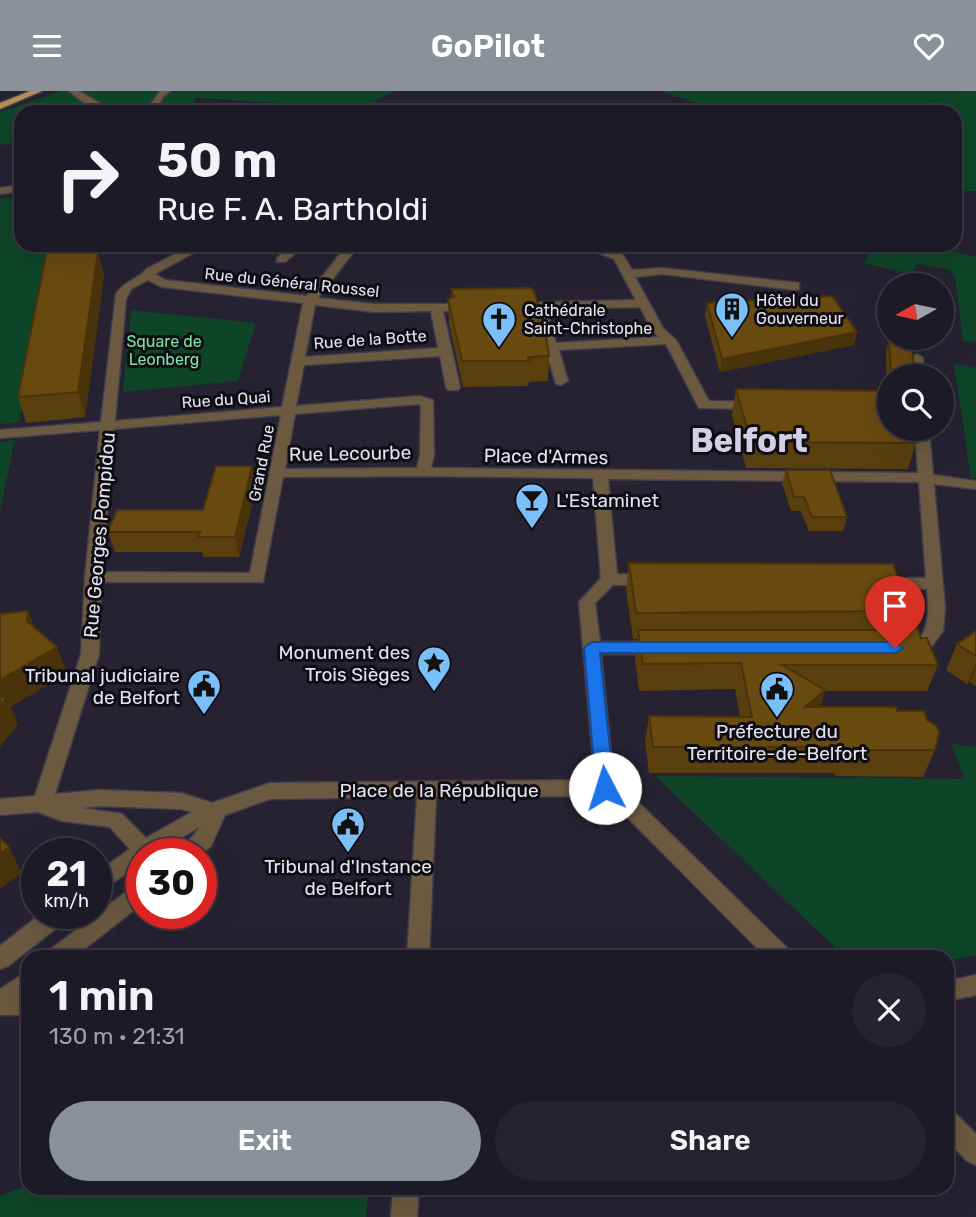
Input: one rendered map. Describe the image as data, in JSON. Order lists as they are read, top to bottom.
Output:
{
  "streets": {
    "street": [
      "Rue du Général Roussel",
      "Rue de la Botte",
      "Rue du Quai",
      "Rue Lecourbe",
      "Place d'Armes",
      "Grand Rue",
      "Rue Georges Pompidou",
      "Place de la République"
    ]
  },
  "crossings": [
    ["Rue du Général Roussel", "Grand Rue"],
    ["Rue du Général Roussel", "Rue Georges Pompidou"],
    ["Rue de la Botte", "Grand Rue"],
    ["Rue du Quai", "Rue Lecourbe"],
    ["Rue du Quai", "Place d'Armes"],
    ["Rue du Quai", "Grand Rue"],
    ["Rue du Quai", "Rue Georges Pompidou"],
    ["Rue Lecourbe", "Place d'Armes"],
    ["Rue Lecourbe", "Grand Rue"],
    ["Grand Rue", "Rue Georges Pompidou"]
  ],
  "districts": ["Belfort"],
  "parks": ["Square de Leonberg"],
  "places": {
    "building": ["Hôtel du Gouverneur"],
    "church": ["Cathédrale Saint-Christophe"],
    "bar": ["L'Estaminet"],
    "place": ["Monument des Trois Sièges"],
    "public building": ["Tribunal judiciaire de Belfort", "Préfecture du Territoire-de-Belfort", "Tribunal d'Instance de Belfort"]
  },
  "north": "left",
  "page": {
    "header": "GoPilot",
    "turn": ["50 m", "Rue F. A. Bartholdi"],
    "speed": "21 km/h",
    "limit": "30",
    "heading": ["1 min", "130 m · 21:31"],
    "buttons": ["Exit", "Share"]
  }
}
